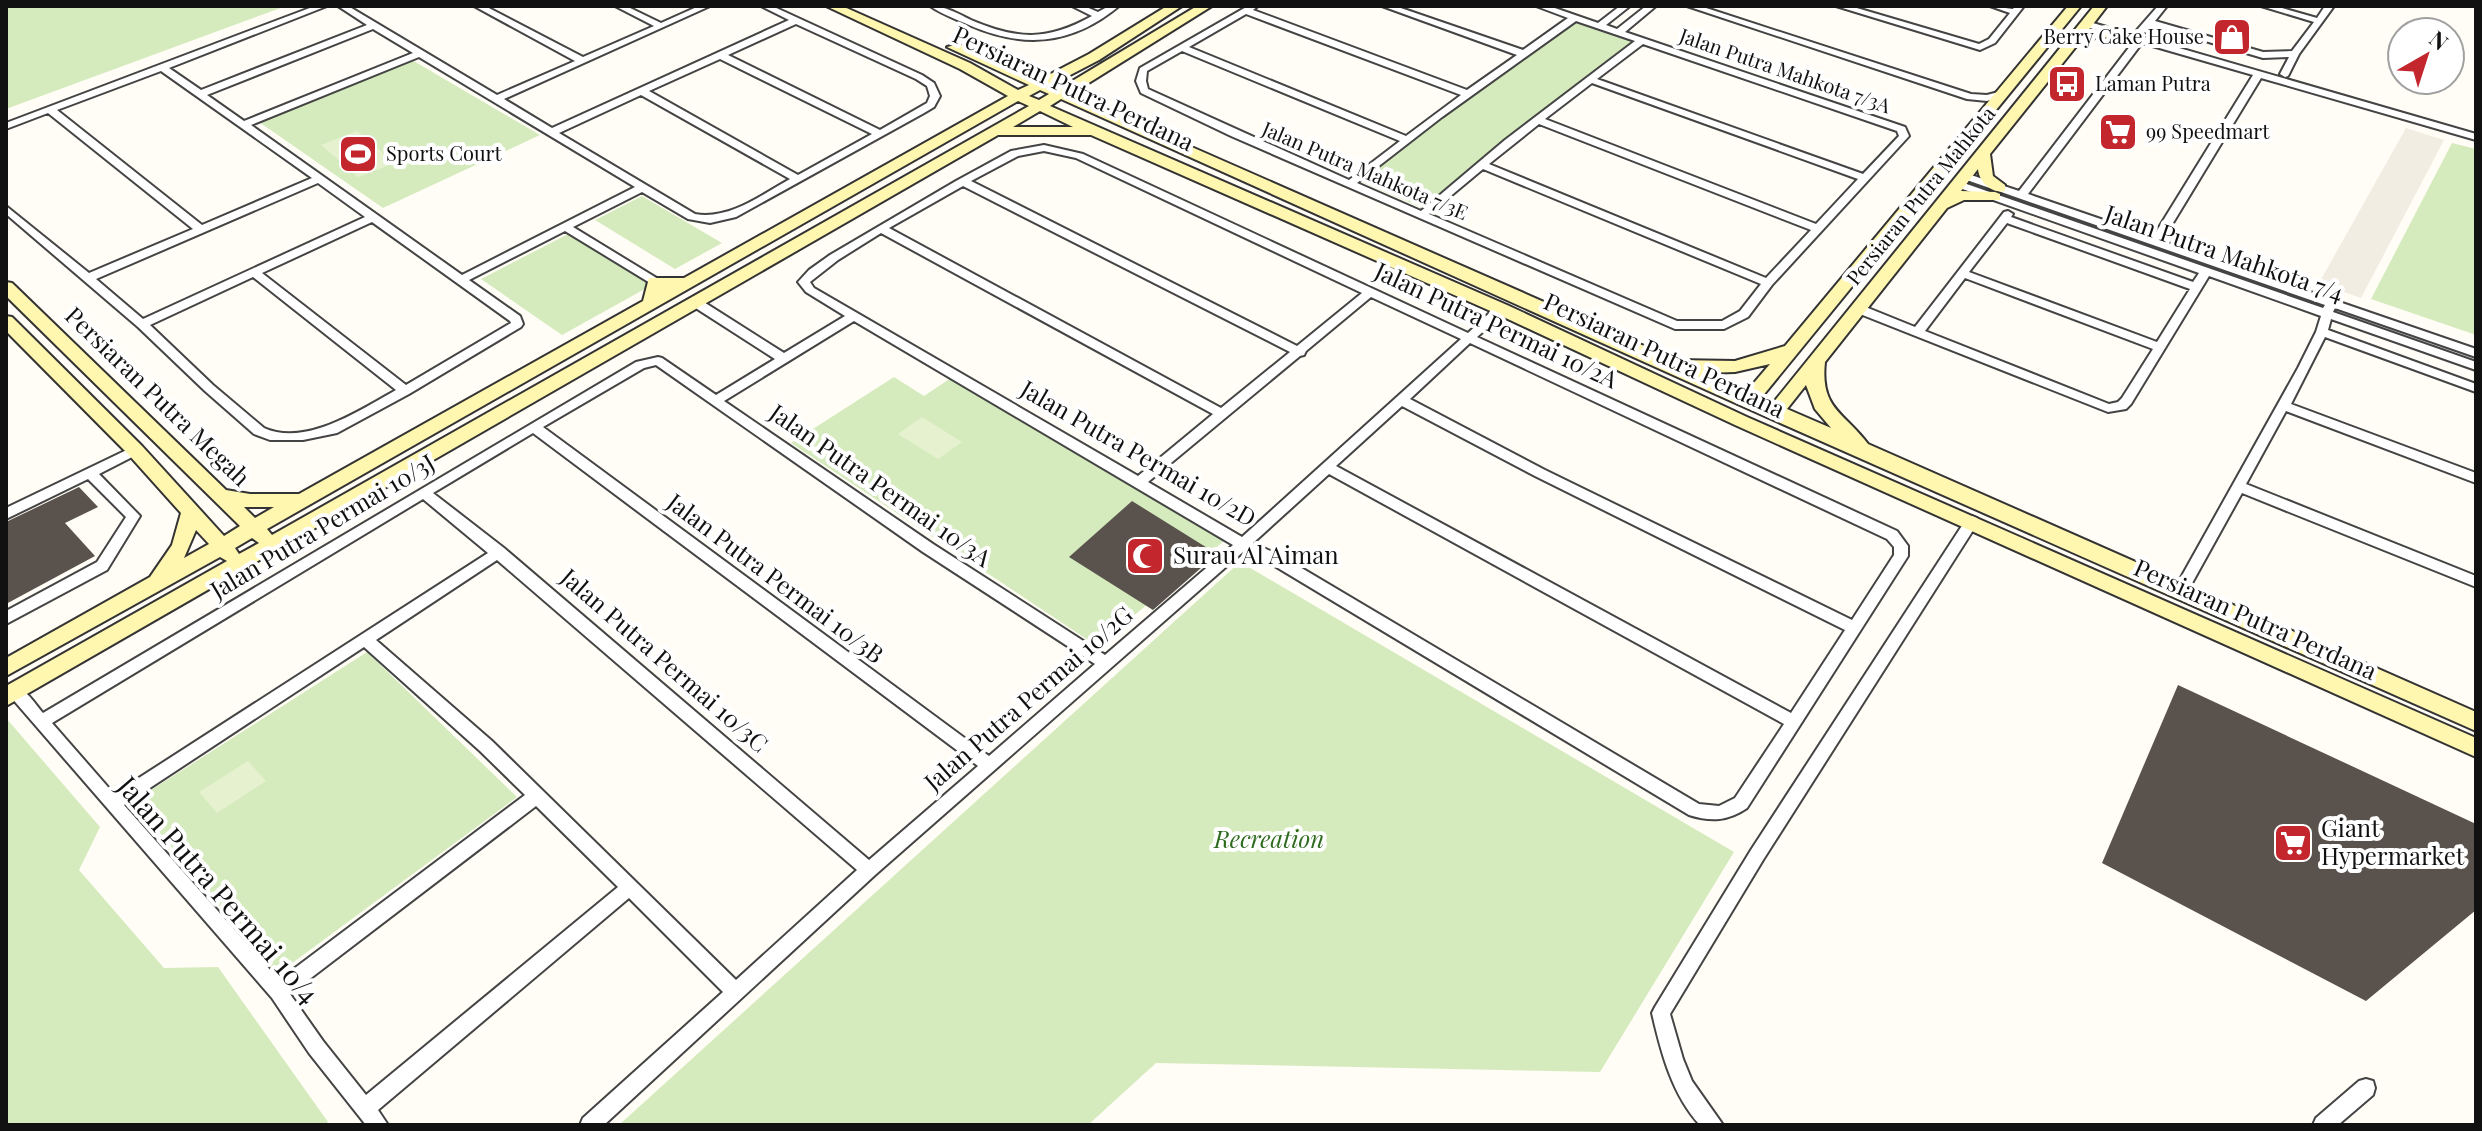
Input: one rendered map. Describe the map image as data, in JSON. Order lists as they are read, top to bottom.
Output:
{
  "streets": {
    "street": [
      "Jalan Putra Mahkota 7/3A",
      "Persiaran Putra Perdana",
      "Jalan Putra Mahkota 7/3E",
      "Persiaran Putra Mahkota",
      "Jalan Putra Mahkota 7/4",
      "Jalan Putra Permai 10/2A",
      "Persiaran Putra Megah",
      "Jalan Putra Permai 10/2D",
      "Jalan Putra Permai 10/3A",
      "Jalan Putra Permai 10/3J",
      "Jalan Putra Permai 10/3B",
      "Jalan Putra Permai 10/3C",
      "Jalan Putra Permai 10/2G",
      "Jalan Putra Permai 10/4"
    ]
  },
  "crossings": [
    ["Jalan Putra Mahkota 7/3A", "Jalan Putra Mahkota 7/3E"],
    ["Persiaran Putra Perdana", "Persiaran Putra Mahkota"],
    ["Persiaran Putra Perdana", "Jalan Putra Permai 10/2G"],
    ["Persiaran Putra Mahkota", "Jalan Putra Mahkota 7/4"],
    ["Jalan Putra Permai 10/2A", "Jalan Putra Permai 10/2D"],
    ["Jalan Putra Permai 10/2A", "Jalan Putra Permai 10/2G"],
    ["Jalan Putra Permai 10/2D", "Jalan Putra Permai 10/2G"],
    ["Jalan Putra Permai 10/3A", "Jalan Putra Permai 10/3J"],
    ["Jalan Putra Permai 10/3A", "Jalan Putra Permai 10/2G"],
    ["Jalan Putra Permai 10/3J", "Jalan Putra Permai 10/3B"],
    ["Jalan Putra Permai 10/3J", "Jalan Putra Permai 10/3C"],
    ["Jalan Putra Permai 10/3J", "Jalan Putra Permai 10/4"],
    ["Jalan Putra Permai 10/3B", "Jalan Putra Permai 10/2G"],
    ["Jalan Putra Permai 10/3C", "Jalan Putra Permai 10/2G"]
  ],
  "parks": ["Recreation"],
  "places": {
    "shop": ["Berry Cake House"],
    "bus stop": ["Laman Putra"],
    "supermarket": ["99 Speedmart", "Giant Hypermarket"],
    "sports": ["Sports Court"],
    "mosque": ["Surau Al Aiman"]
  },
  "north": "top right"
}
